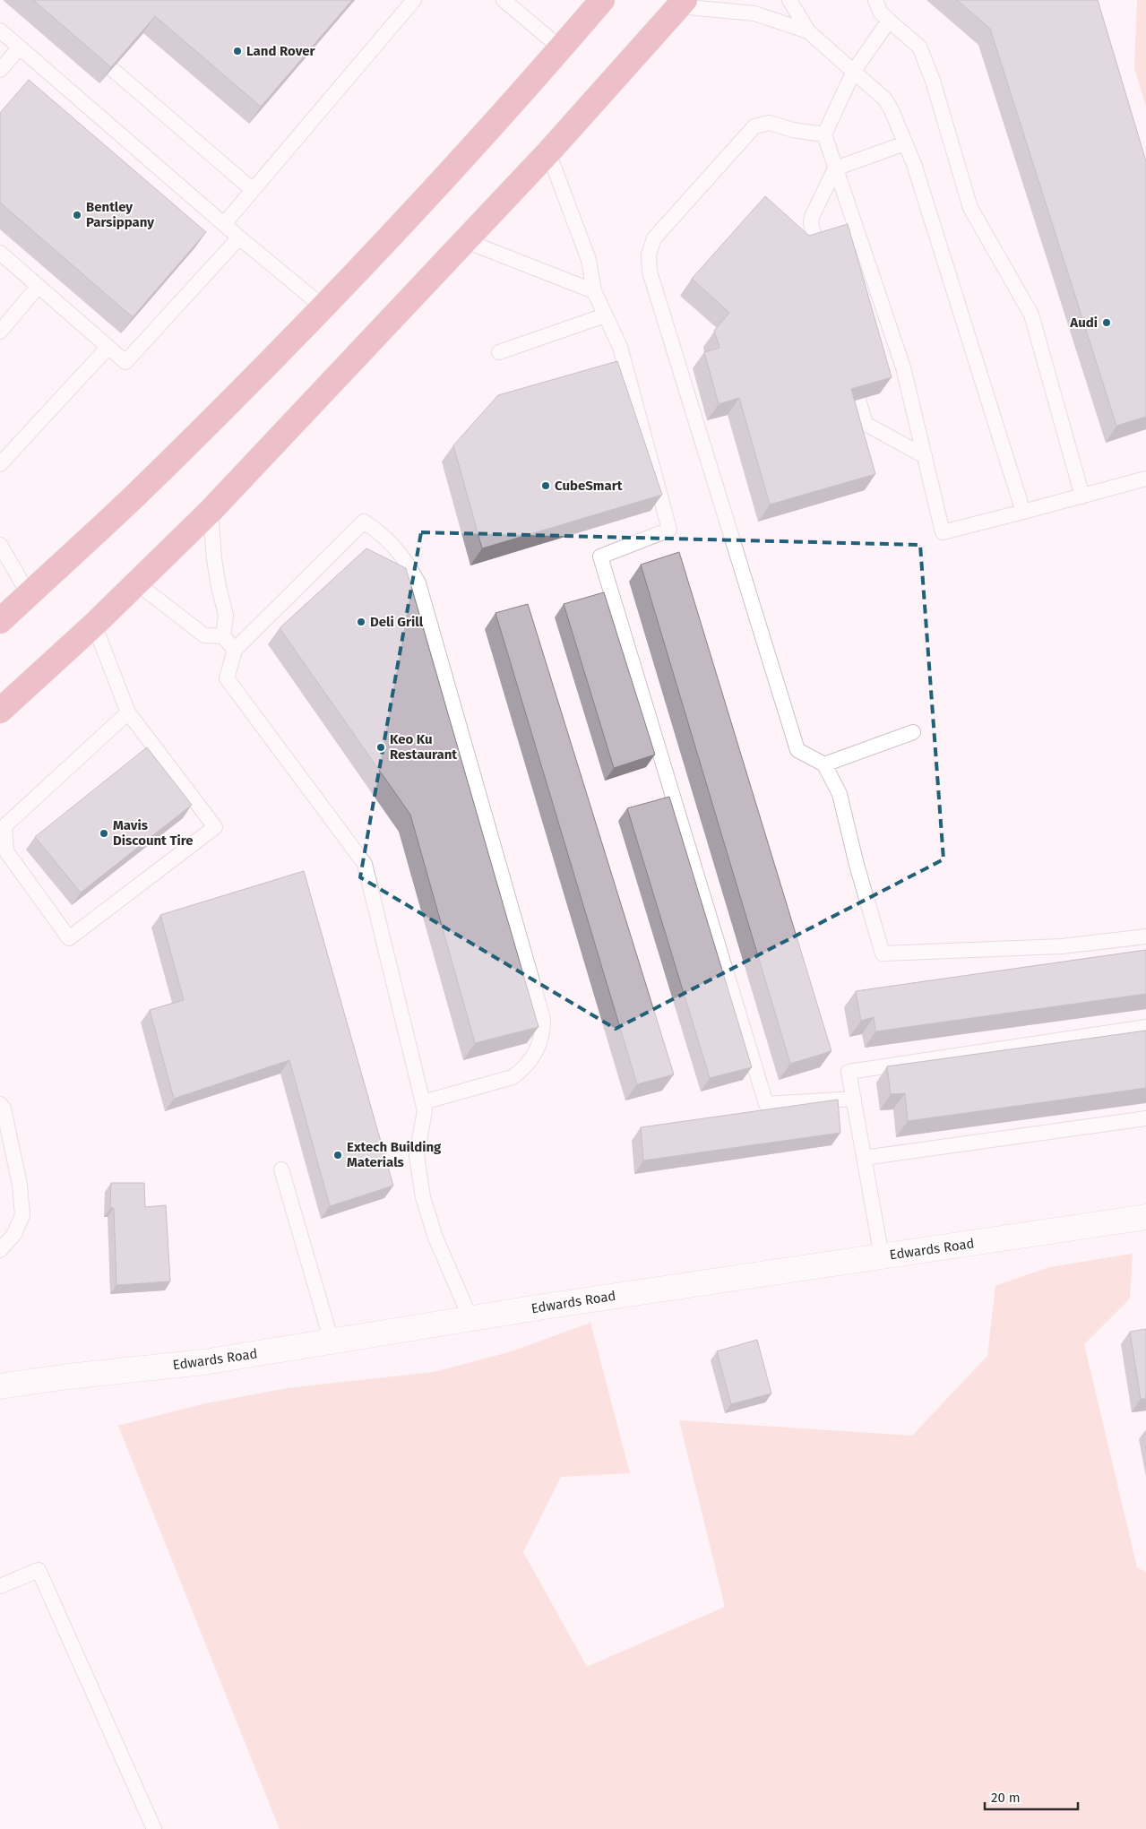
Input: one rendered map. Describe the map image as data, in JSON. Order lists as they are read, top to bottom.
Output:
{
  "streets": {
    "street": ["Edwards Road"]
  },
  "places": [
    "Land Rover",
    "Bentley Parsippany",
    "Audi",
    "CubeSmart",
    "Deli Grill",
    "Keo Ku Restaurant",
    "Mavis Discount Tire",
    "Extech Building Materials"
  ],
  "scale_bar": "20 m"
}
